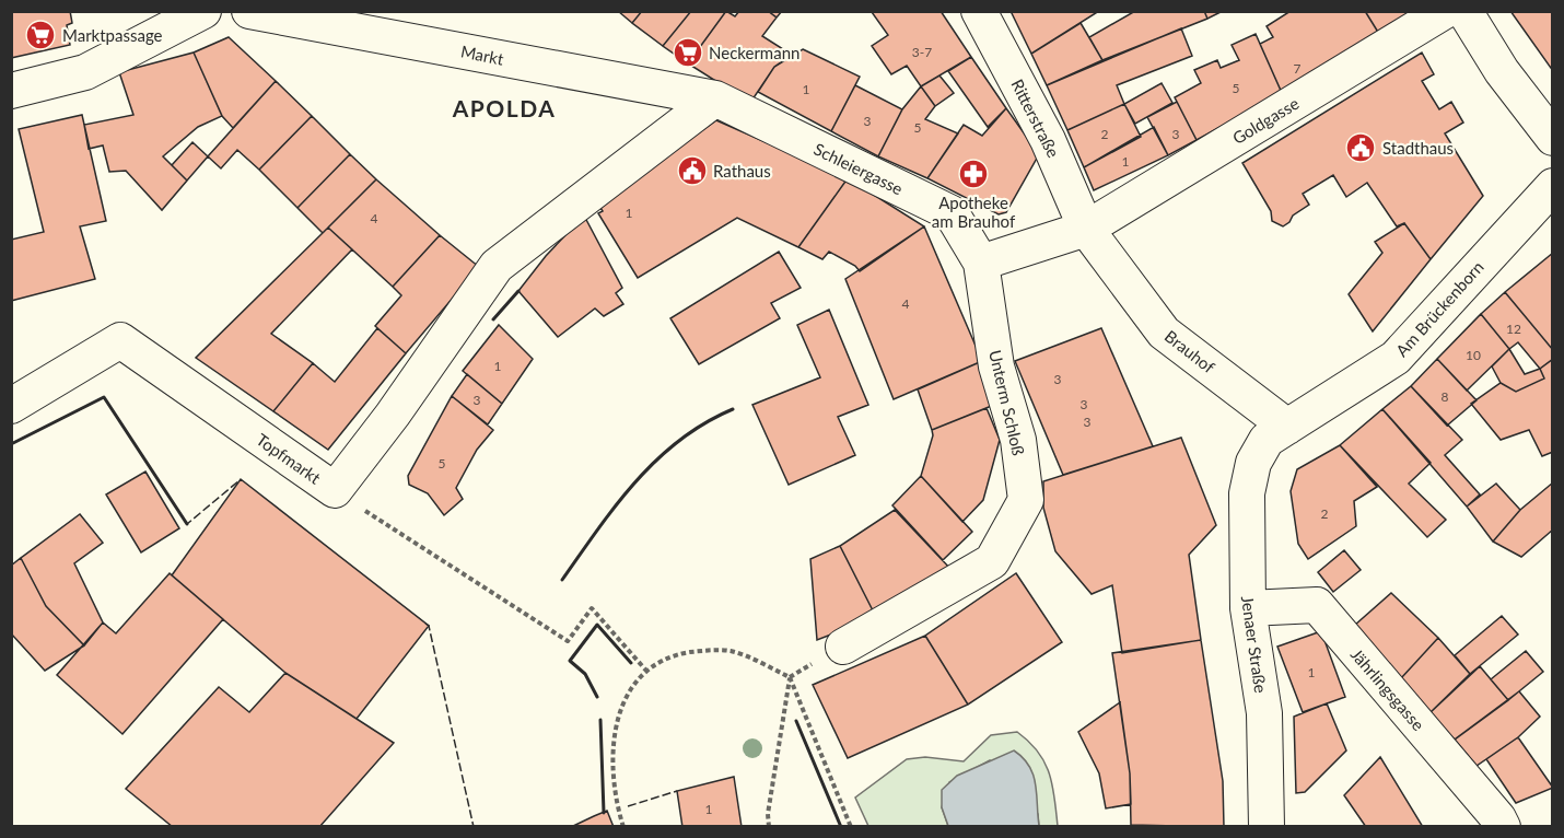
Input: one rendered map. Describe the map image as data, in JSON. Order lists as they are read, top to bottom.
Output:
{
  "streets": {
    "street": [
      "Markt",
      "Ritterstraße",
      "Goldgasse",
      "Schleiergasse",
      "Am Brückenborn",
      "Brauhof",
      "Unterm Schloß",
      "Topfmarkt",
      "Jenaer Straße",
      "Jährlingsgasse"
    ]
  },
  "crossings": [
    ["Markt", "Schleiergasse"],
    ["Markt", "Topfmarkt"],
    ["Ritterstraße", "Goldgasse"],
    ["Ritterstraße", "Brauhof"],
    ["Goldgasse", "Schleiergasse"],
    ["Goldgasse", "Brauhof"],
    ["Goldgasse", "Unterm Schloß"],
    ["Schleiergasse", "Unterm Schloß"],
    ["Schleiergasse", "Topfmarkt"],
    ["Am Brückenborn", "Brauhof"],
    ["Am Brückenborn", "Jenaer Straße"],
    ["Jenaer Straße", "Jährlingsgasse"]
  ],
  "districts": ["APOLDA"],
  "places": {
    "supermarket": ["Marktpassage", "Neckermann"],
    "public building": ["Stadthaus", "Rathaus"],
    "pharmacy": ["Apotheke am Brauhof"]
  },
  "house_numbers": [
    "3-7",
    "7",
    "5",
    "1",
    "3",
    "5",
    "2",
    "3",
    "1",
    "1",
    "4",
    "4",
    "12",
    "10",
    "1",
    "3",
    "8",
    "3",
    "3",
    "3",
    "5",
    "2",
    "1",
    "1"
  ]
}
